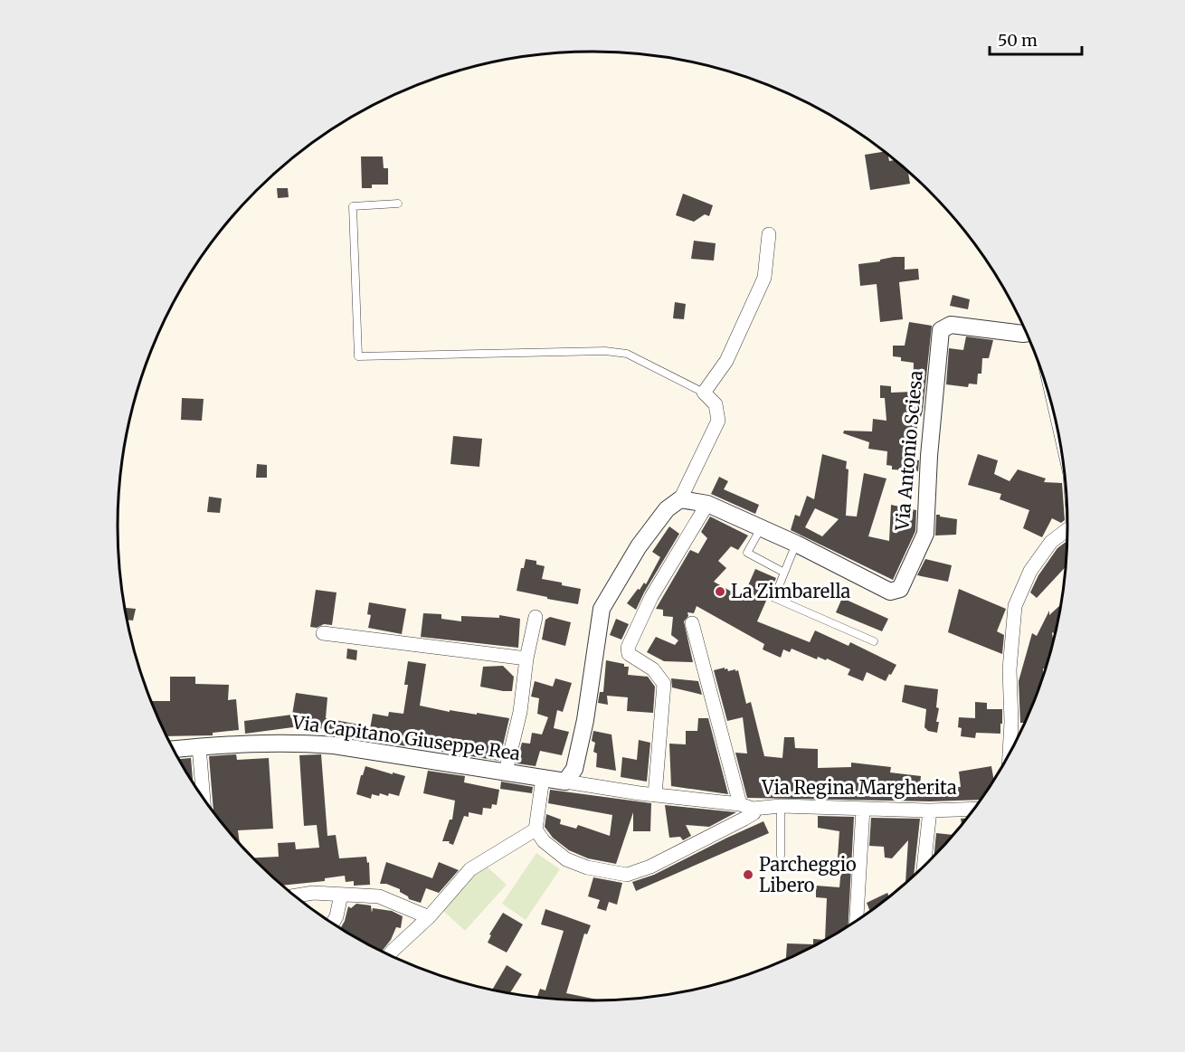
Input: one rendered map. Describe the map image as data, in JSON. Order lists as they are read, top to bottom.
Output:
{
  "streets": {
    "street": ["Via Antonio Sciesa", "Via Capitano Giuseppe Rea", "Via Regina Margherita"]
  },
  "crossings": [
    ["Via Capitano Giuseppe Rea", "Via Regina Margherita"]
  ],
  "places": ["La Zimbarella", "Parcheggio Libero"],
  "scale_bar": "50 m"
}
